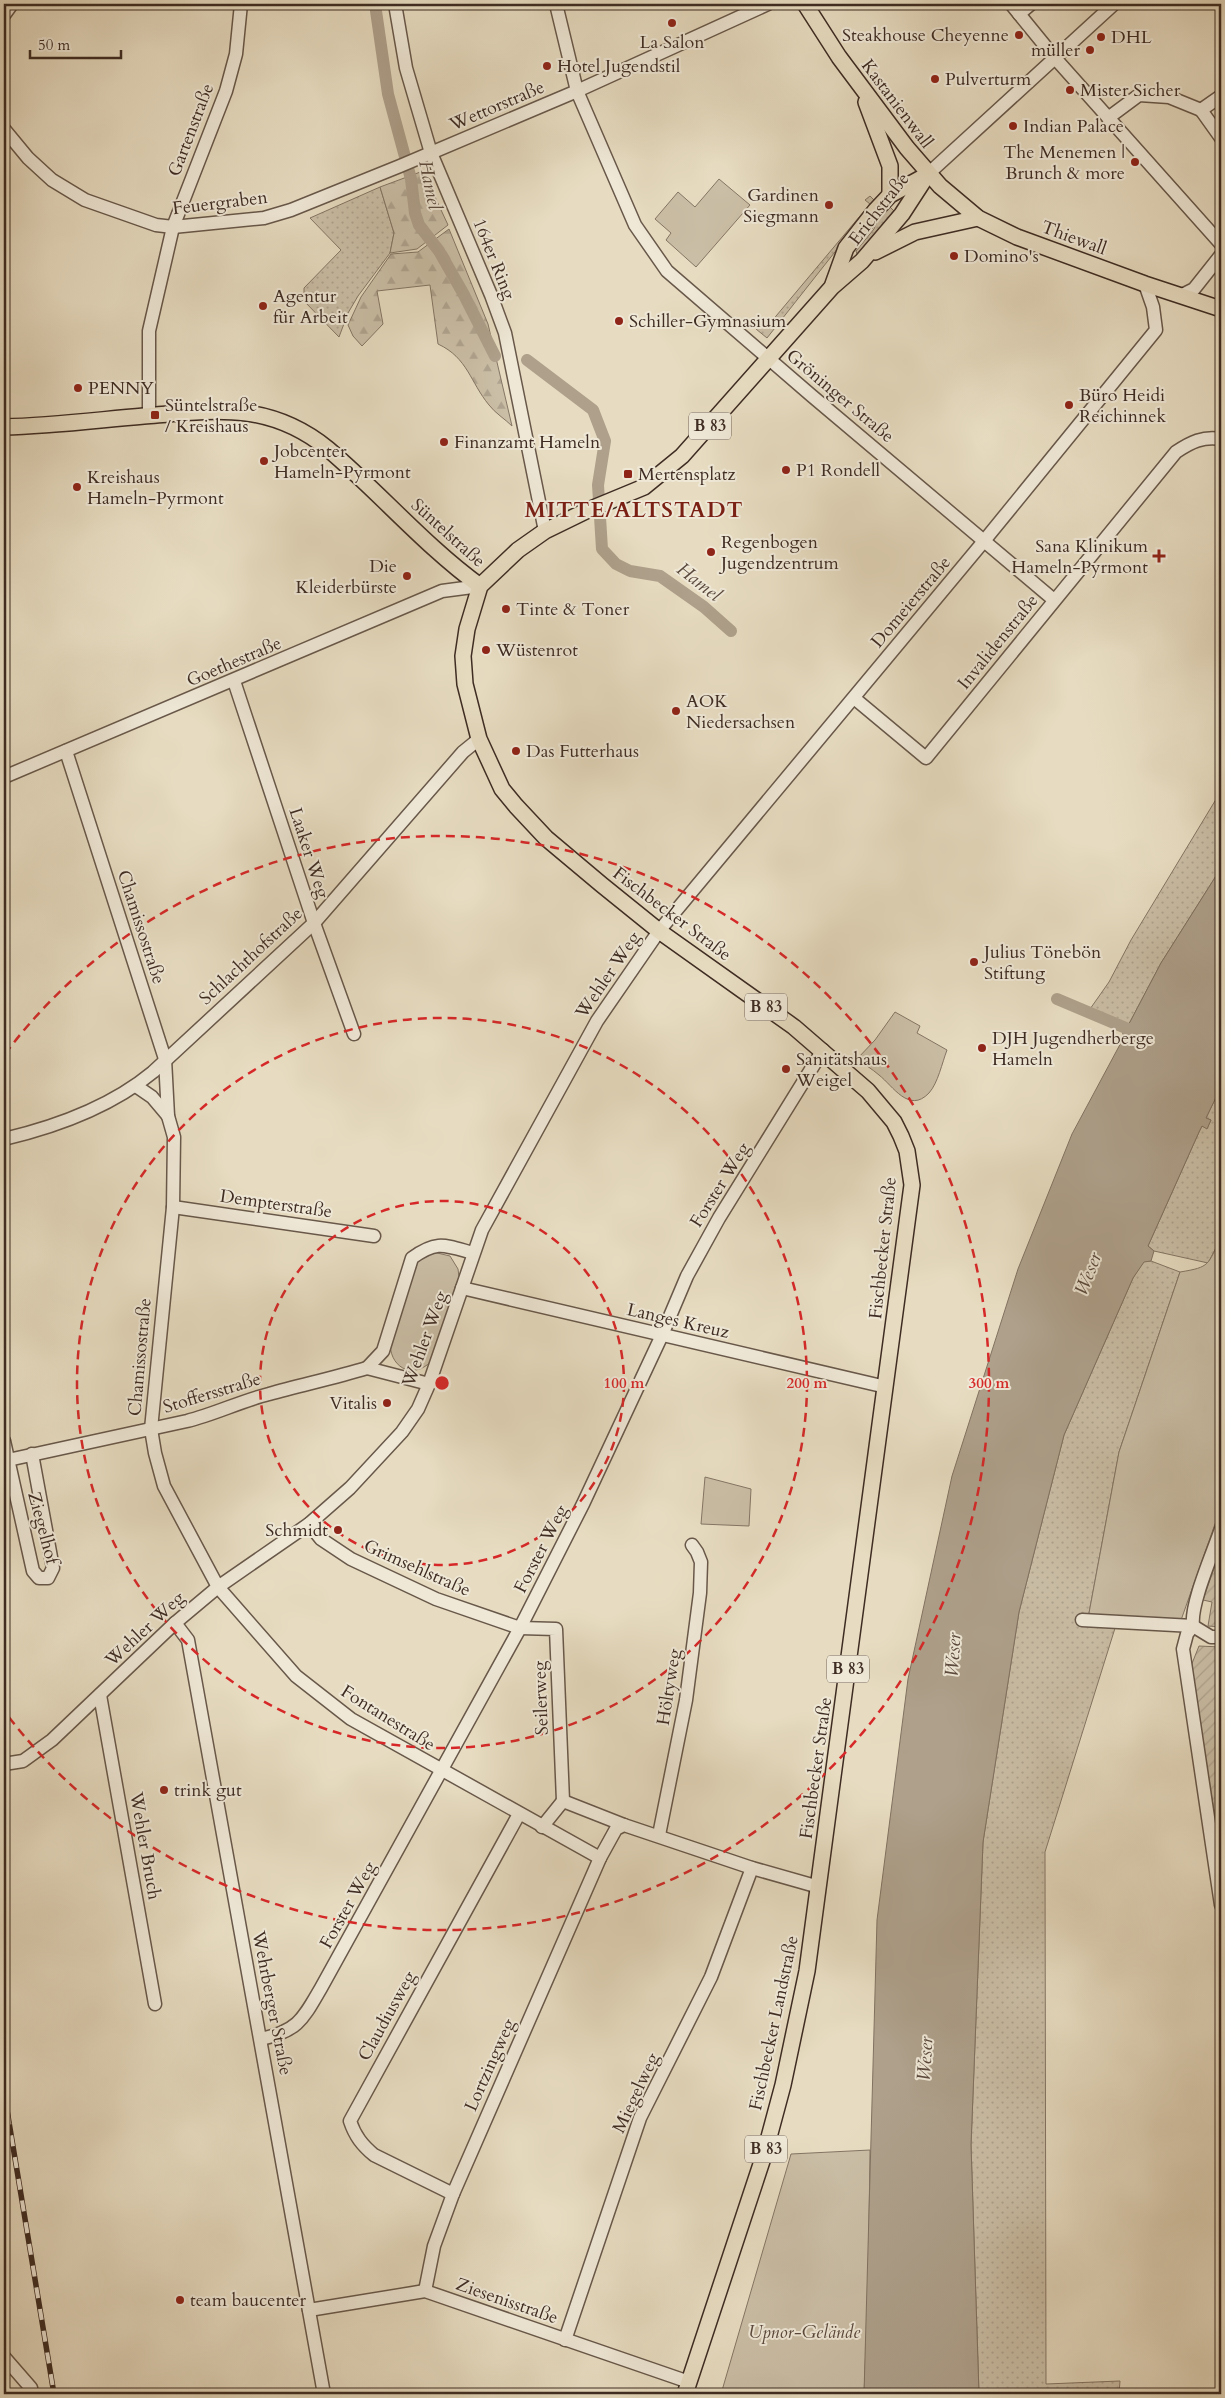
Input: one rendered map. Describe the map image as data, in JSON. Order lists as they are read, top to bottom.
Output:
{
  "streets": {
    "main road": [
      "Kastanienwall",
      "Erichstraße",
      "Thiewall",
      "B 83",
      "Süntelstraße",
      "Fischbecker Straße",
      "Fischbecker Landstraße"
    ],
    "street": [
      "Wettorstraße",
      "Gartenstraße",
      "Feuergraben",
      "164er Ring",
      "Gröninger Straße",
      "Domeierstraße",
      "Invalidenstraße",
      "Goethestraße",
      "Laaker Weg",
      "Chamissostraße",
      "Schlachthofstraße",
      "Wehler Weg",
      "Forster Weg",
      "Dempterstraße",
      "Langes Kreuz",
      "Stoffersstraße",
      "Ziegelhof",
      "Grimsehlstraße",
      "Höltyweg",
      "Seilerweg",
      "Fontanestraße",
      "Wehler Bruch",
      "Wehrberger Straße",
      "Claudiusweg",
      "Lortzingweg",
      "Miegelweg",
      "Ziesenisstraße"
    ]
  },
  "crossings": [
    ["Kastanienwall", "Erichstraße"],
    ["Kastanienwall", "Thiewall"],
    ["Wettorstraße", "Feuergraben"],
    ["Wettorstraße", "164er Ring"],
    ["Wettorstraße", "Gröninger Straße"],
    ["Gartenstraße", "Feuergraben"],
    ["Gartenstraße", "Süntelstraße"],
    ["Feuergraben", "164er Ring"],
    ["Erichstraße", "Thiewall"],
    ["Erichstraße", "164er Ring"],
    ["Erichstraße", "Gröninger Straße"],
    ["Erichstraße", "B 83"],
    ["Thiewall", "B 83"],
    ["Thiewall", "Domeierstraße"],
    ["164er Ring", "B 83"],
    ["Gröninger Straße", "Domeierstraße"],
    ["Gröninger Straße", "Invalidenstraße"],
    ["B 83", "Süntelstraße"],
    ["B 83", "Goethestraße"],
    ["B 83", "Fischbecker Straße"],
    ["B 83", "Schlachthofstraße"],
    ["Süntelstraße", "Goethestraße"],
    ["Domeierstraße", "Invalidenstraße"],
    ["Domeierstraße", "Fischbecker Straße"],
    ["Domeierstraße", "Wehler Weg"],
    ["Goethestraße", "Laaker Weg"],
    ["Goethestraße", "Chamissostraße"],
    ["Laaker Weg", "Schlachthofstraße"],
    ["Fischbecker Straße", "Schlachthofstraße"],
    ["Fischbecker Straße", "Wehler Weg"],
    ["Fischbecker Straße", "Forster Weg"],
    ["Fischbecker Straße", "Langes Kreuz"],
    ["Fischbecker Straße", "Fischbecker Landstraße"],
    ["Chamissostraße", "Schlachthofstraße"],
    ["Chamissostraße", "Wehler Weg"],
    ["Chamissostraße", "Dempterstraße"],
    ["Chamissostraße", "Stoffersstraße"],
    ["Chamissostraße", "Fontanestraße"],
    ["Wehler Weg", "Langes Kreuz"],
    ["Wehler Weg", "Grimsehlstraße"],
    ["Wehler Weg", "Fontanestraße"],
    ["Wehler Weg", "Wehler Bruch"],
    ["Wehler Weg", "Wehrberger Straße"],
    ["Forster Weg", "Langes Kreuz"],
    ["Forster Weg", "Grimsehlstraße"],
    ["Forster Weg", "Seilerweg"],
    ["Forster Weg", "Fontanestraße"],
    ["Forster Weg", "Wehrberger Straße"],
    ["Stoffersstraße", "Ziegelhof"],
    ["Grimsehlstraße", "Seilerweg"],
    ["Fontanestraße", "Claudiusweg"],
    ["Fontanestraße", "Lortzingweg"],
    ["Wehrberger Straße", "Ziesenisstraße"],
    ["Claudiusweg", "Lortzingweg"],
    ["Fischbecker Landstraße", "Ziesenisstraße"],
    ["Lortzingweg", "Ziesenisstraße"],
    ["Miegelweg", "Ziesenisstraße"]
  ],
  "districts": ["MITTE/ALTSTADT"],
  "water": ["Hamel", "Weser"],
  "parks": ["Upnor-Gelände"],
  "places": {
    "other": [
      "La Salon",
      "Steakhouse Cheyenne",
      "DHL",
      "müller",
      "Hotel Jugendstil",
      "Pulverturm",
      "Mister Sicher",
      "Indian Palace",
      "The Menemen | Brunch & more",
      "Gardinen Siegmann",
      "Domino's",
      "Agentur für Arbeit",
      "Schiller-Gymnasium",
      "PENNY",
      "Büro Heidi Reichinnek",
      "Finanzamt Hameln",
      "Jobcenter Hameln-Pyrmont",
      "P1 Rondell",
      "Kreishaus Hameln-Pyrmont",
      "Regenbogen Jugendzentrum",
      "Die Kleiderbürste",
      "Tinte & Toner",
      "Wüstenrot",
      "AOK Niedersachsen",
      "Das Futterhaus",
      "Julius Tönebön Stiftung",
      "DJH Jugendherberge Hameln",
      "Sanitätshaus Weigel",
      "Vitalis",
      "Schmidt",
      "trink gut",
      "team baucenter"
    ],
    "transit": ["Süntelstraße / Kreishaus", "Mertensplatz"],
    "health": ["Sana Klinikum Hameln-Pyrmont"]
  },
  "scale_bar": "50 m",
  "rings": ["100 m", "200 m", "300 m"]
}
